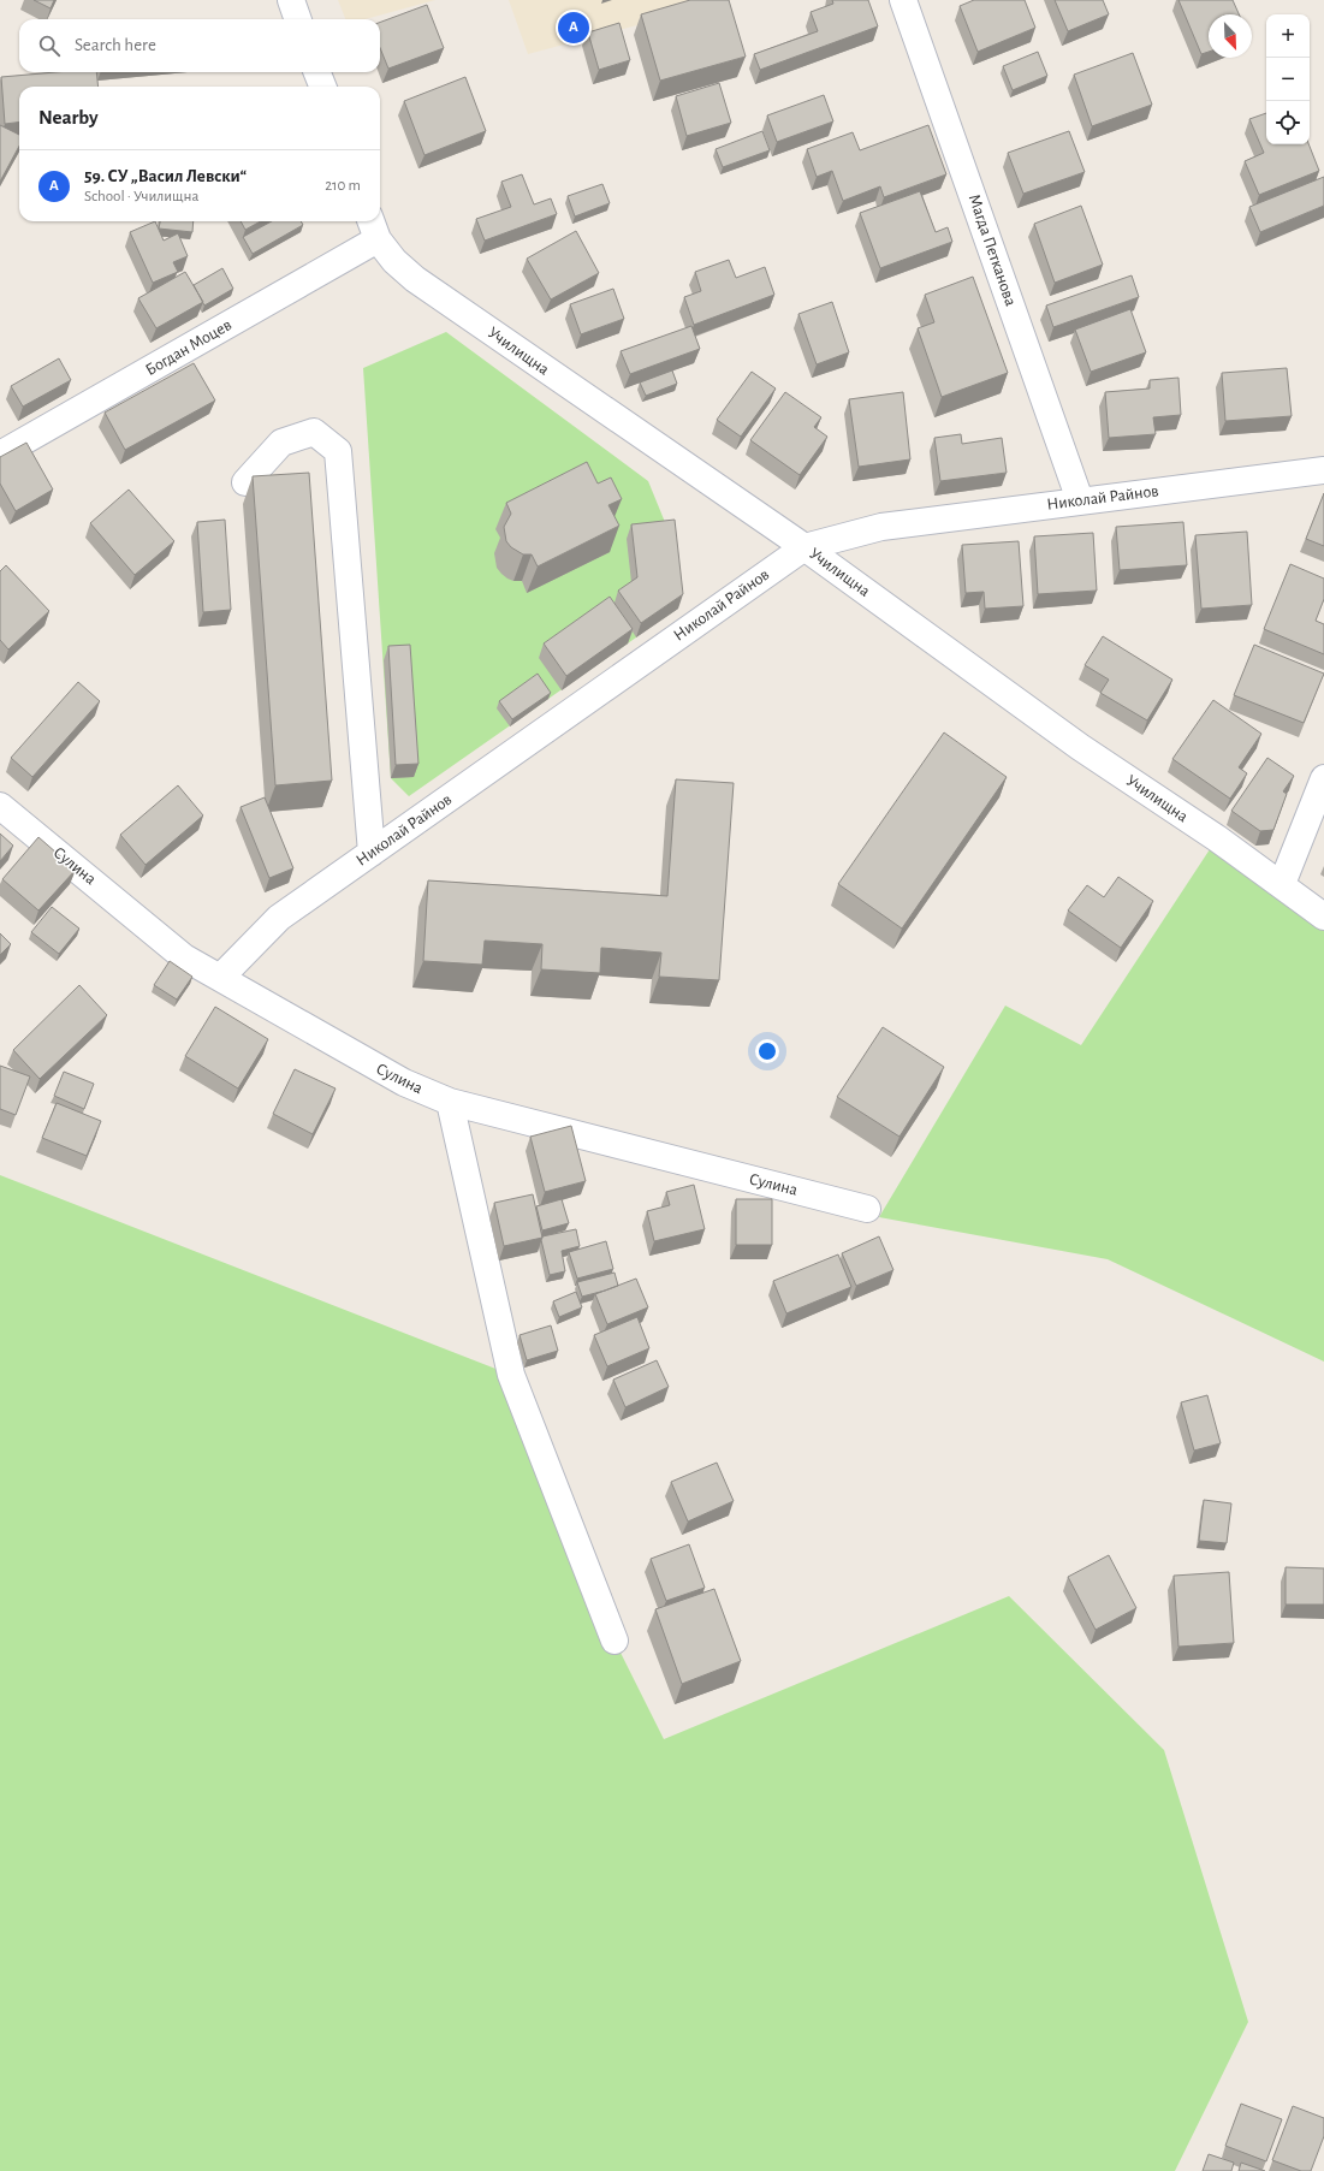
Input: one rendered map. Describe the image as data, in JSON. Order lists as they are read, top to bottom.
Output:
{
  "streets": {
    "street": [
      "Магда Петканова",
      "Богдан Моцев",
      "Училищна",
      "Николай Райнов",
      "Сулина"
    ]
  },
  "crossings": [
    ["Магда Петканова", "Николай Райнов"],
    ["Богдан Моцев", "Училищна"],
    ["Училищна", "Николай Райнов"],
    ["Николай Райнов", "Сулина"]
  ],
  "north": "bottom right",
  "page": {
    "pins": "A",
    "map_buttons": ["+", "−"],
    "search": "Search here",
    "heading": "Nearby",
    "list": [
      {
        "mark": "A",
        "name": "59. СУ „Васил Левски“",
        "note": "School · Училищна",
        "value": "210 m"
      }
    ]
  }
}
